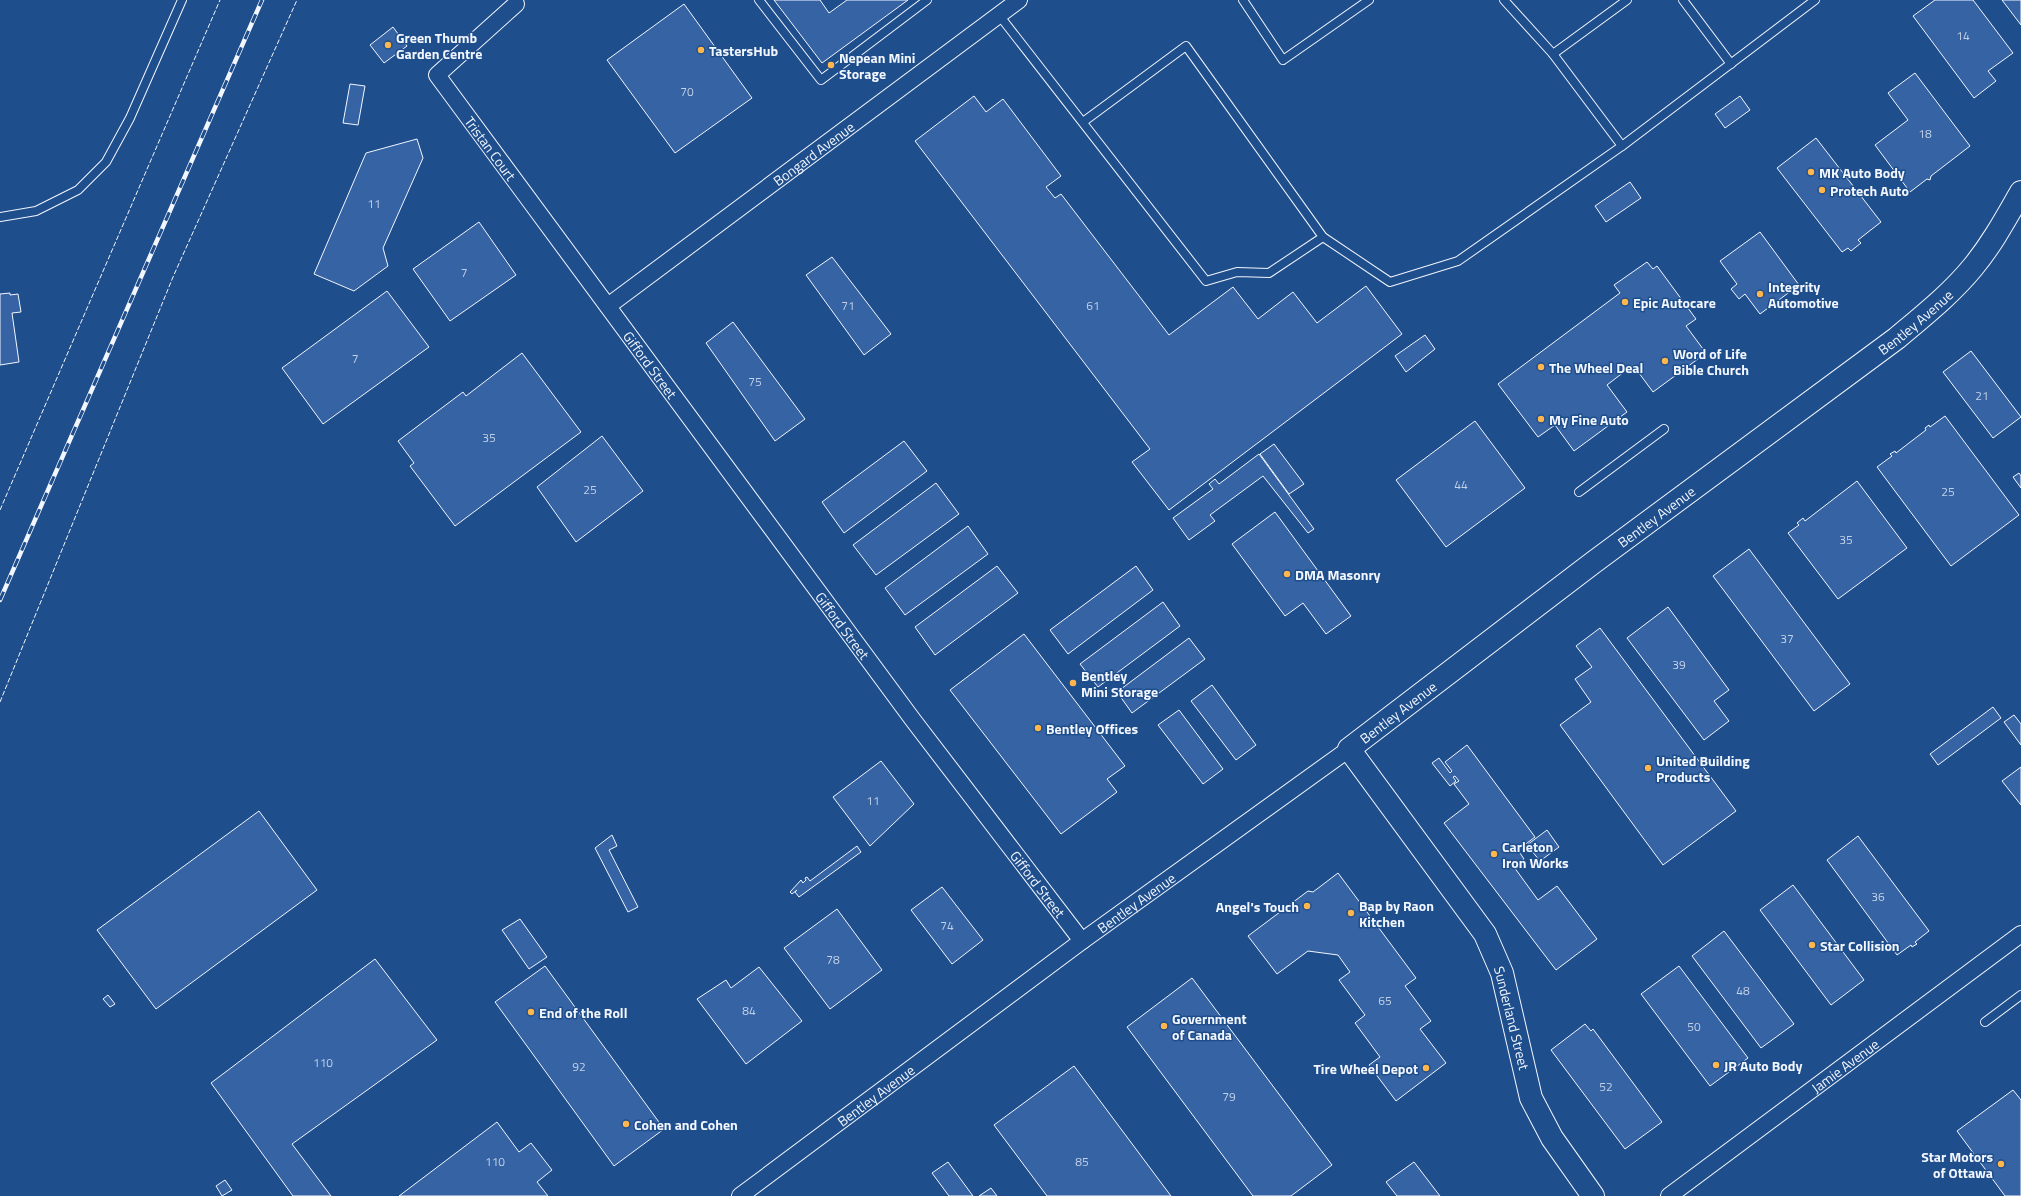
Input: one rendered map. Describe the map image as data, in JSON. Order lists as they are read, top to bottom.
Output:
{
  "streets": {
    "street": [
      "Tristan Court",
      "Bongard Avenue",
      "Bentley Avenue",
      "Gifford Street",
      "Sunderland Street",
      "Jamie Avenue"
    ]
  },
  "crossings": [
    ["Tristan Court", "Bongard Avenue"],
    ["Tristan Court", "Gifford Street"],
    ["Bongard Avenue", "Gifford Street"],
    ["Bentley Avenue", "Gifford Street"],
    ["Bentley Avenue", "Sunderland Street"]
  ],
  "places": [
    "Green Thumb Garden Centre",
    "TastersHub",
    "Nepean Mini Storage",
    "MK Auto Body",
    "Protech Auto",
    "Integrity Automotive",
    "Epic Autocare",
    "Word of Life Bible Church",
    "The Wheel Deal",
    "My Fine Auto",
    "DMA Masonry",
    "Bentley Mini Storage",
    "Bentley Offices",
    "United Building Products",
    "Carleton Iron Works",
    "Angel's Touch",
    "Bap by Raon Kitchen",
    "Star Collision",
    "End of the Roll",
    "Government of Canada",
    "JR Auto Body",
    "Tire Wheel Depot",
    "Cohen and Cohen",
    "Star Motors of Ottawa"
  ],
  "house_numbers": [
    "14",
    "70",
    "18",
    "11",
    "7",
    "71",
    "61",
    "7",
    "75",
    "21",
    "35",
    "44",
    "25",
    "25",
    "35",
    "37",
    "39",
    "11",
    "36",
    "74",
    "78",
    "48",
    "65",
    "84",
    "50",
    "110",
    "92",
    "52",
    "79",
    "110",
    "85"
  ]
}
